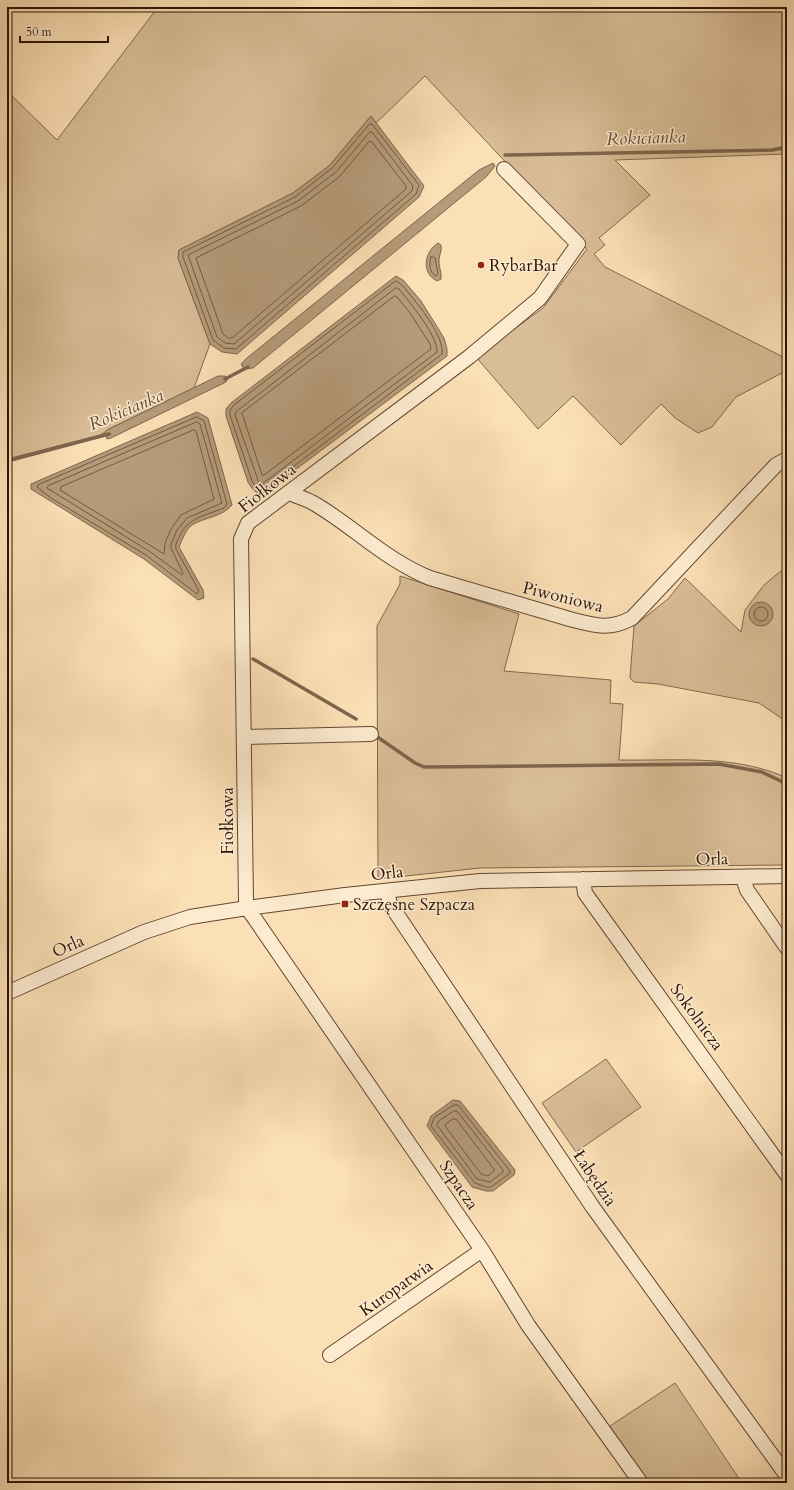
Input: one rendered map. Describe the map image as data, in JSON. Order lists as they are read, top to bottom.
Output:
{
  "streets": {
    "street": [
      "Fiołkowa",
      "Piwoniowa",
      "Orla",
      "Sokolnicza",
      "Łabędzia",
      "Szpacza",
      "Kuropatwia"
    ]
  },
  "crossings": [
    ["Fiołkowa", "Piwoniowa"],
    ["Fiołkowa", "Orla"],
    ["Fiołkowa", "Szpacza"],
    ["Orla", "Sokolnicza"],
    ["Orla", "Łabędzia"],
    ["Orla", "Szpacza"],
    ["Szpacza", "Kuropatwia"]
  ],
  "water": ["Rokicianka"],
  "places": {
    "other": ["RybarBar"],
    "transit": ["Szczęsne Szpacza"]
  },
  "scale_bar": "50 m"
}
